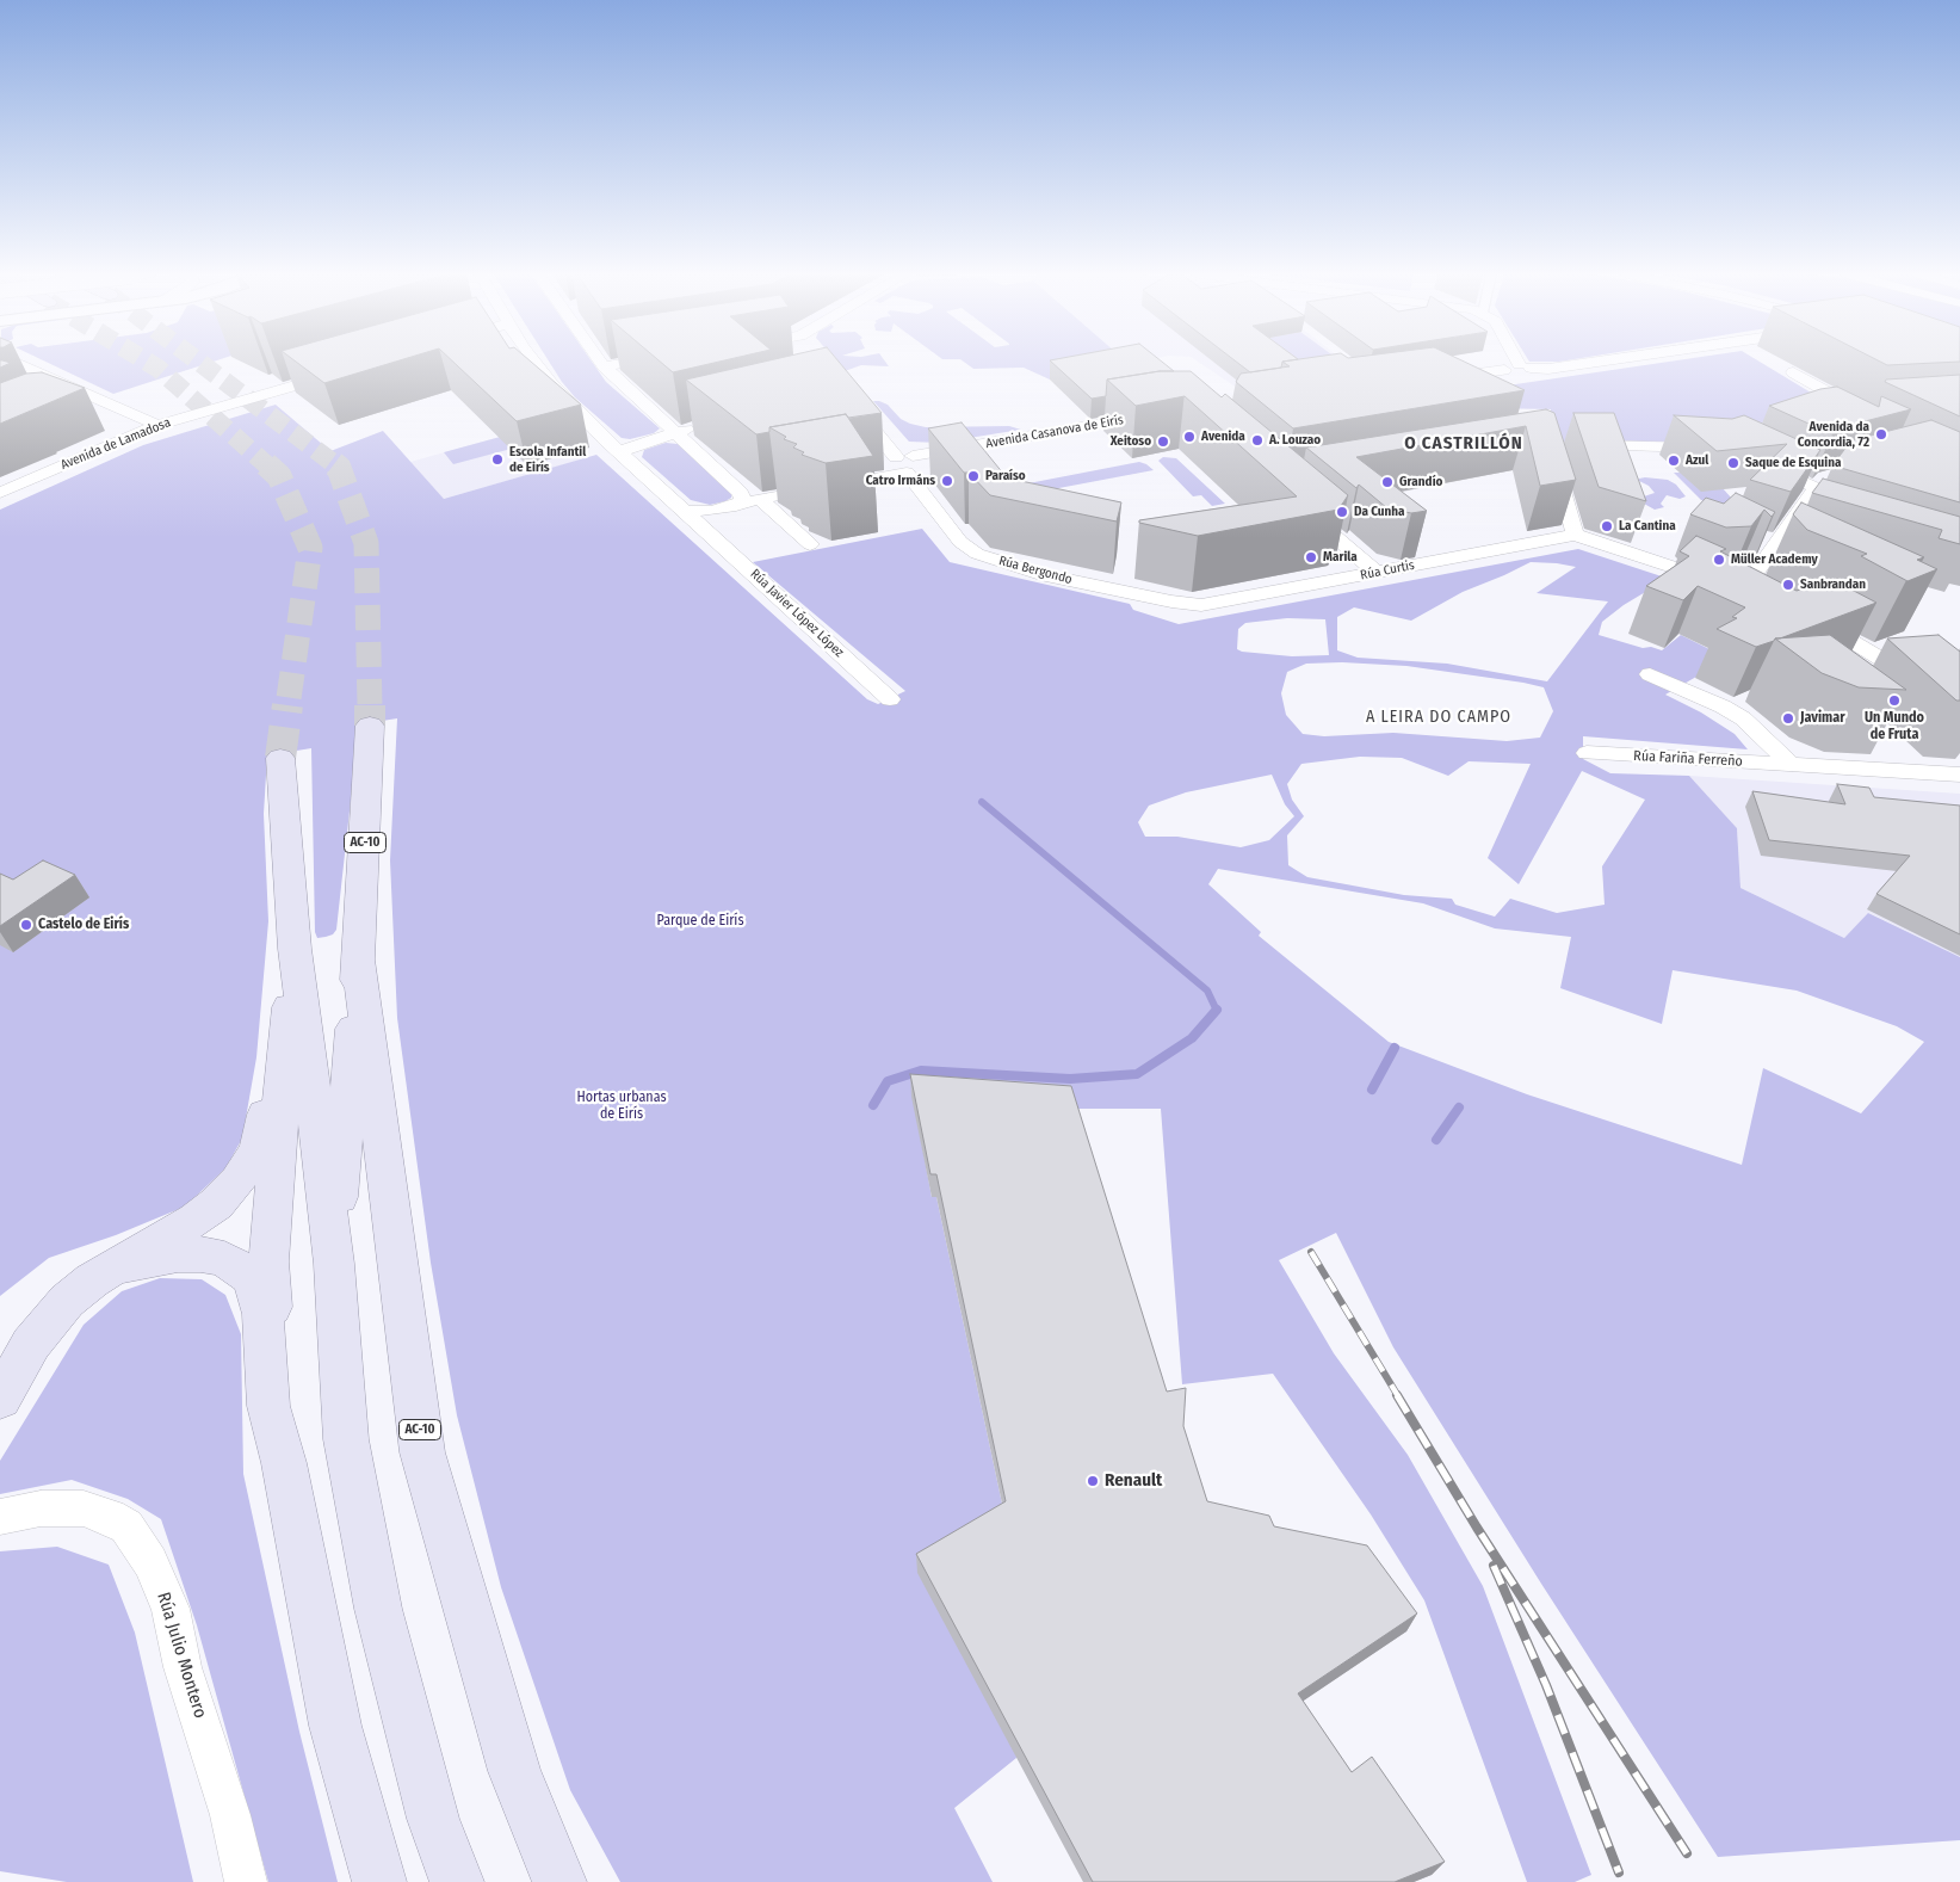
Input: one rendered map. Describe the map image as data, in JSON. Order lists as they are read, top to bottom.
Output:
{
  "streets": {
    "main road": ["AC-10"],
    "street": [
      "Avenida Casanova de Eirís",
      "Avenida de Lamadosa",
      "Rúa Bergondo",
      "Rúa Curtis",
      "Rúa Javier López López",
      "Rúa Fariña Ferreño",
      "Rúa Julio Montero"
    ]
  },
  "crossings": [
    ["Avenida Casanova de Eirís", "Rúa Bergondo"],
    ["Rúa Bergondo", "Rúa Curtis"]
  ],
  "districts": ["O CASTRILLÓN", "A LEIRA DO CAMPO"],
  "parks": ["Parque de Eirís", "Hortas urbanas de Eirís"],
  "places": [
    "Avenida da Concordia, 72",
    "Avenida",
    "A. Louzao",
    "Xeitoso",
    "Escola Infantil de Eirís",
    "Azul",
    "Saque de Esquina",
    "Paraíso",
    "Catro Irmáns",
    "Grandío",
    "Da Cunha",
    "La Cantina",
    "Marila",
    "Müller Academy",
    "Sanbrandan",
    "Un Mundo de Fruta",
    "Javimar",
    "Castelo de Eirís",
    "Renault"
  ]
}
